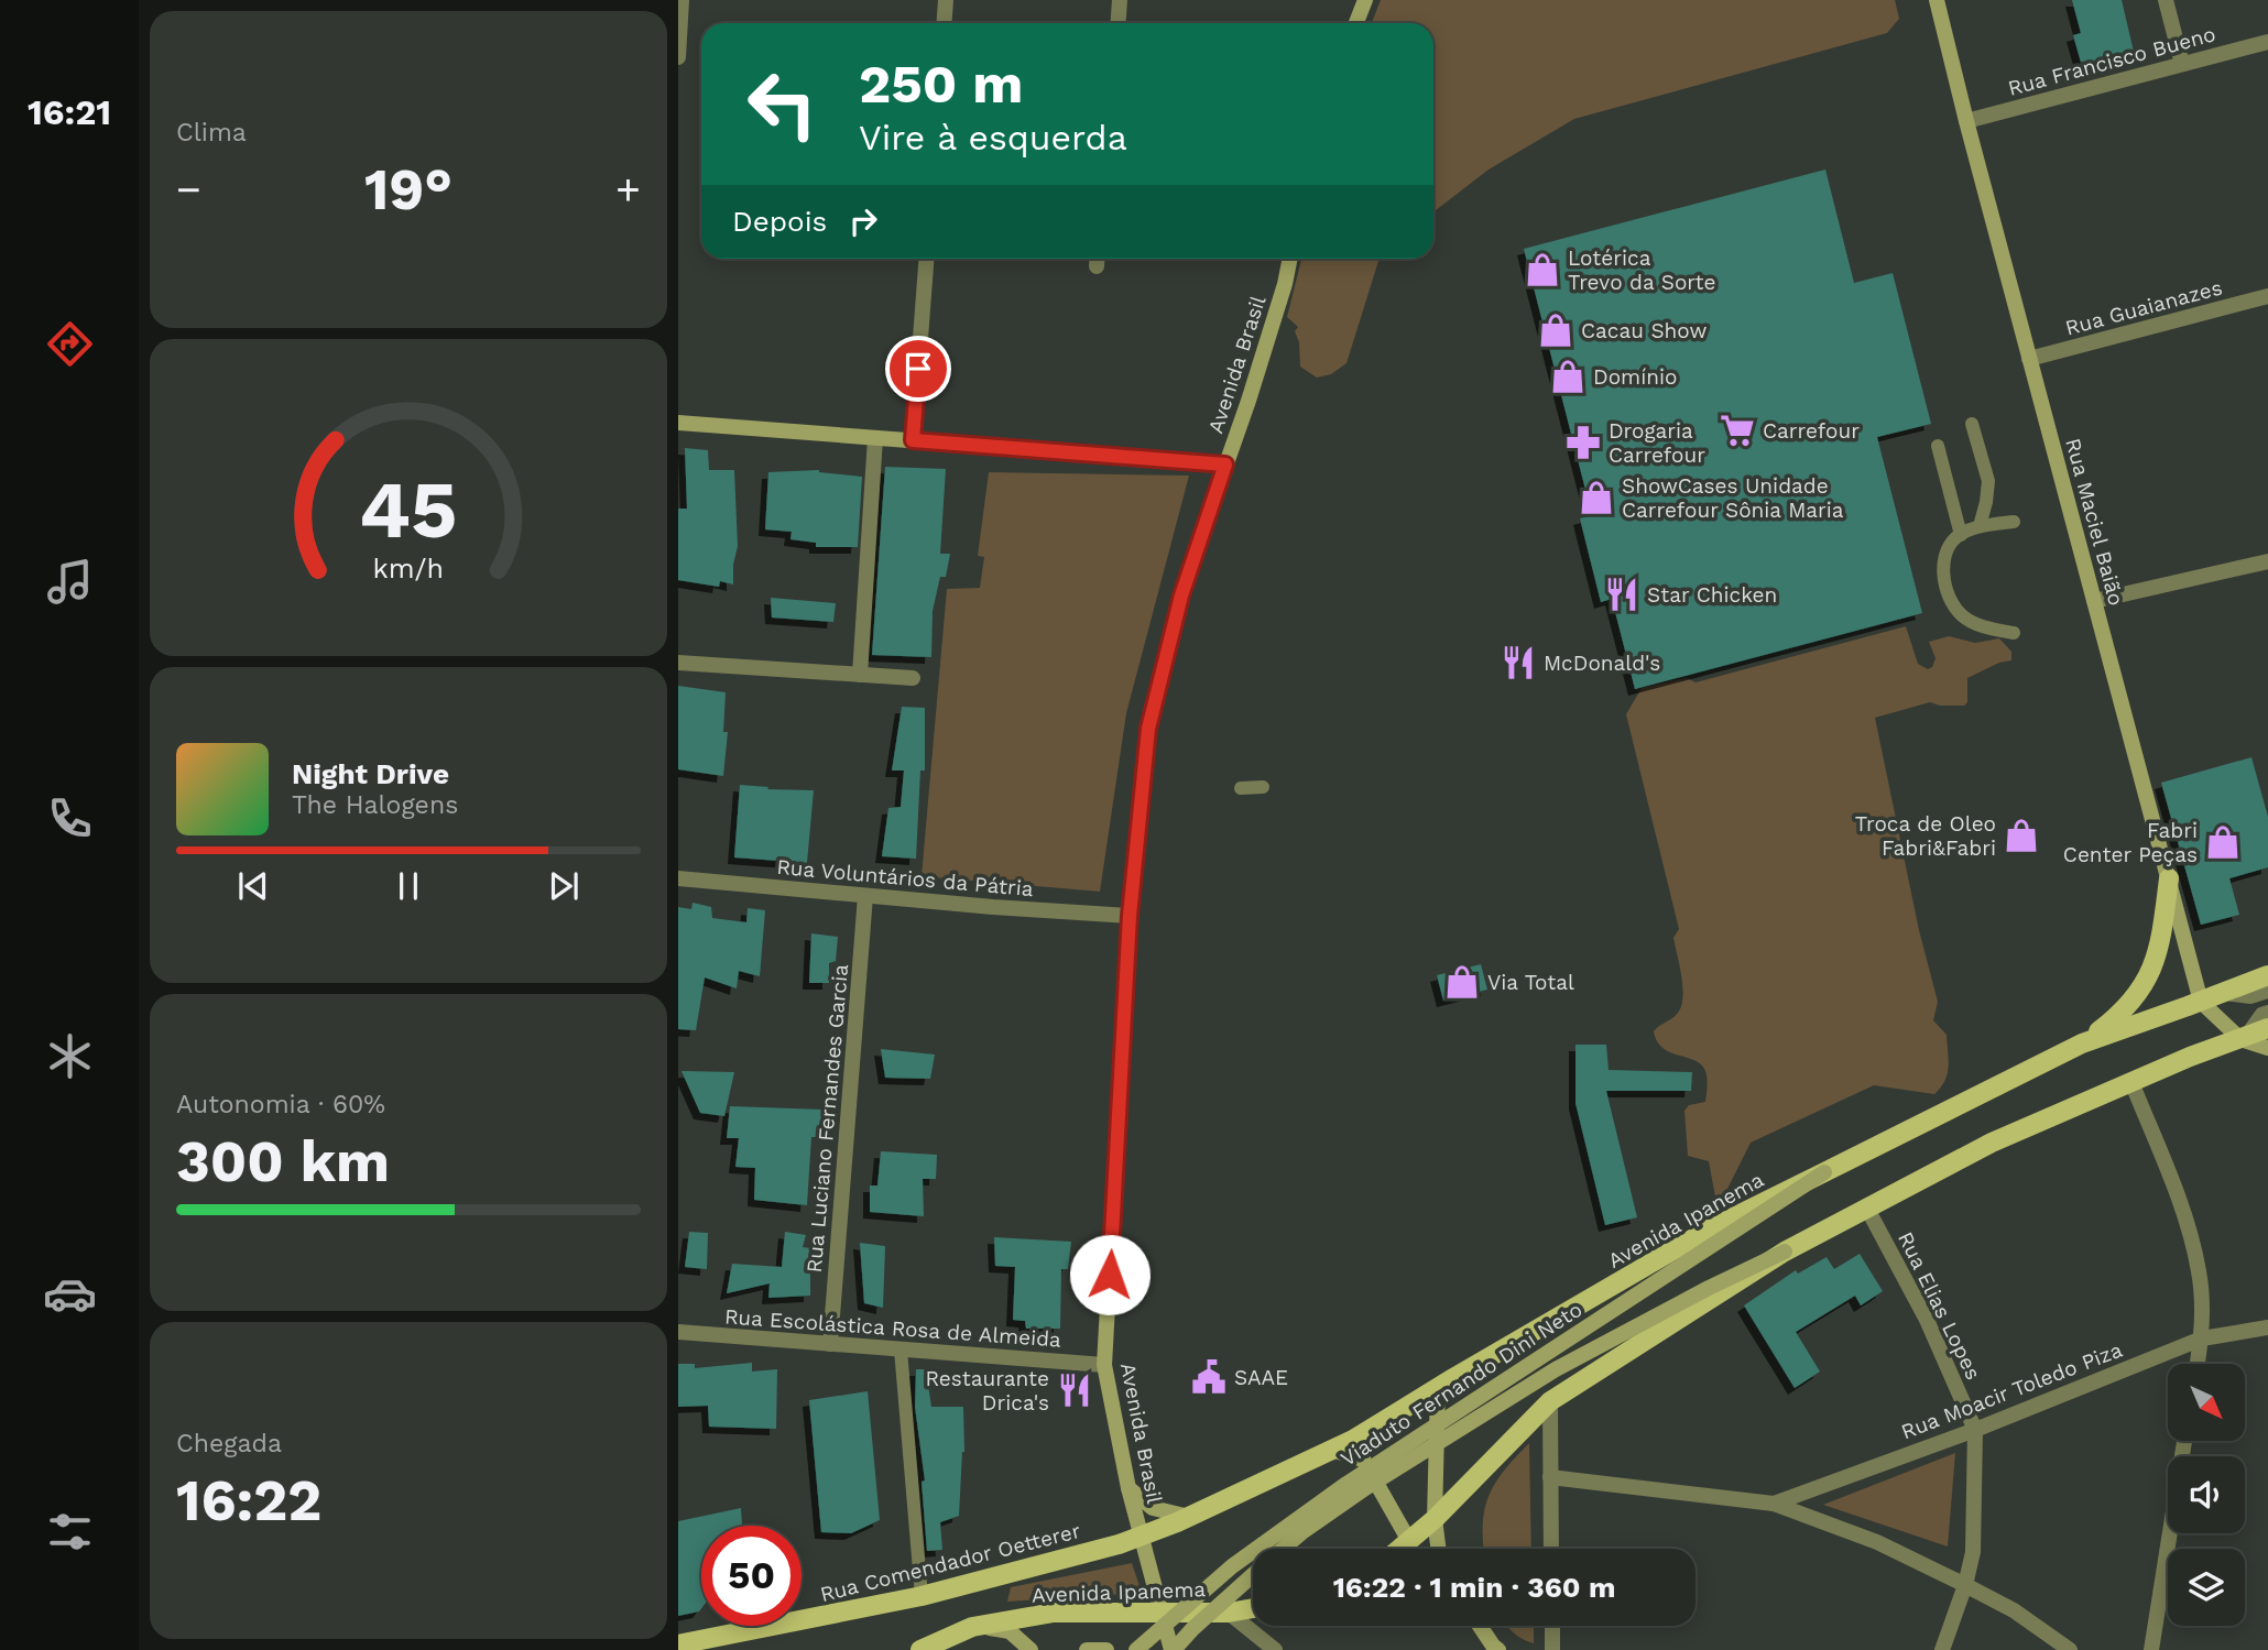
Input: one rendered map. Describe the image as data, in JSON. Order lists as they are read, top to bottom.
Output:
{
  "streets": {
    "main road": [
      "Avenida Brasil",
      "Rua Maciel Baião",
      "Avenida Ipanema",
      "Viaduto Fernando Dini Neto",
      "Rua Comendador Oetterer"
    ],
    "street": [
      "Rua Francisco Bueno",
      "Rua Guaianazes",
      "Rua Voluntários da Pátria",
      "Rua Luciano Fernandes Garcia",
      "Rua Elias Lopes",
      "Rua Escolástica Rosa de Almeida",
      "Rua Moacir Toledo Piza"
    ]
  },
  "crossings": [
    ["Rua Francisco Bueno", "Rua Maciel Baião"],
    ["Rua Guaianazes", "Rua Maciel Baião"],
    ["Avenida Brasil", "Rua Voluntários da Pátria"],
    ["Avenida Brasil", "Avenida Ipanema"],
    ["Avenida Brasil", "Rua Escolástica Rosa de Almeida"],
    ["Avenida Brasil", "Viaduto Fernando Dini Neto"],
    ["Avenida Brasil", "Rua Comendador Oetterer"],
    ["Rua Maciel Baião", "Avenida Ipanema"],
    ["Rua Voluntários da Pátria", "Rua Luciano Fernandes Garcia"],
    ["Rua Luciano Fernandes Garcia", "Rua Escolástica Rosa de Almeida"],
    ["Avenida Ipanema", "Viaduto Fernando Dini Neto"],
    ["Avenida Ipanema", "Rua Comendador Oetterer"],
    ["Rua Elias Lopes", "Rua Moacir Toledo Piza"]
  ],
  "places": {
    "shop": [
      "Lotérica Trevo da Sorte",
      "Cacau Show",
      "Domínio",
      "ShowCases Unidade Carrefour Sônia Maria",
      "Troca de Oleo Fabri&Fabri",
      "Fabri Center Peças",
      "Via Total"
    ],
    "supermarket": ["Carrefour"],
    "pharmacy": ["Drogaria Carrefour"],
    "restaurant": ["Star Chicken", "McDonald's", "Restaurante Drica's"],
    "public building": ["SAAE"]
  },
  "north": "bottom right",
  "page": {
    "tabs": "16:21",
    "tile": [
      "Clima",
      ["Autonomia · 60%", "300 km"],
      ["Chegada", "16:22"]
    ],
    "turn": ["250 m", "Vire à esquerda"],
    "heat": ["−", "19°", "+"],
    "then": "Depois",
    "song": ["Night Drive", "The Halogens"],
    "limit": "50",
    "trip": "16:22 · 1 min · 360 m",
    "gauge": ["45", "km/h"]
  }
}
